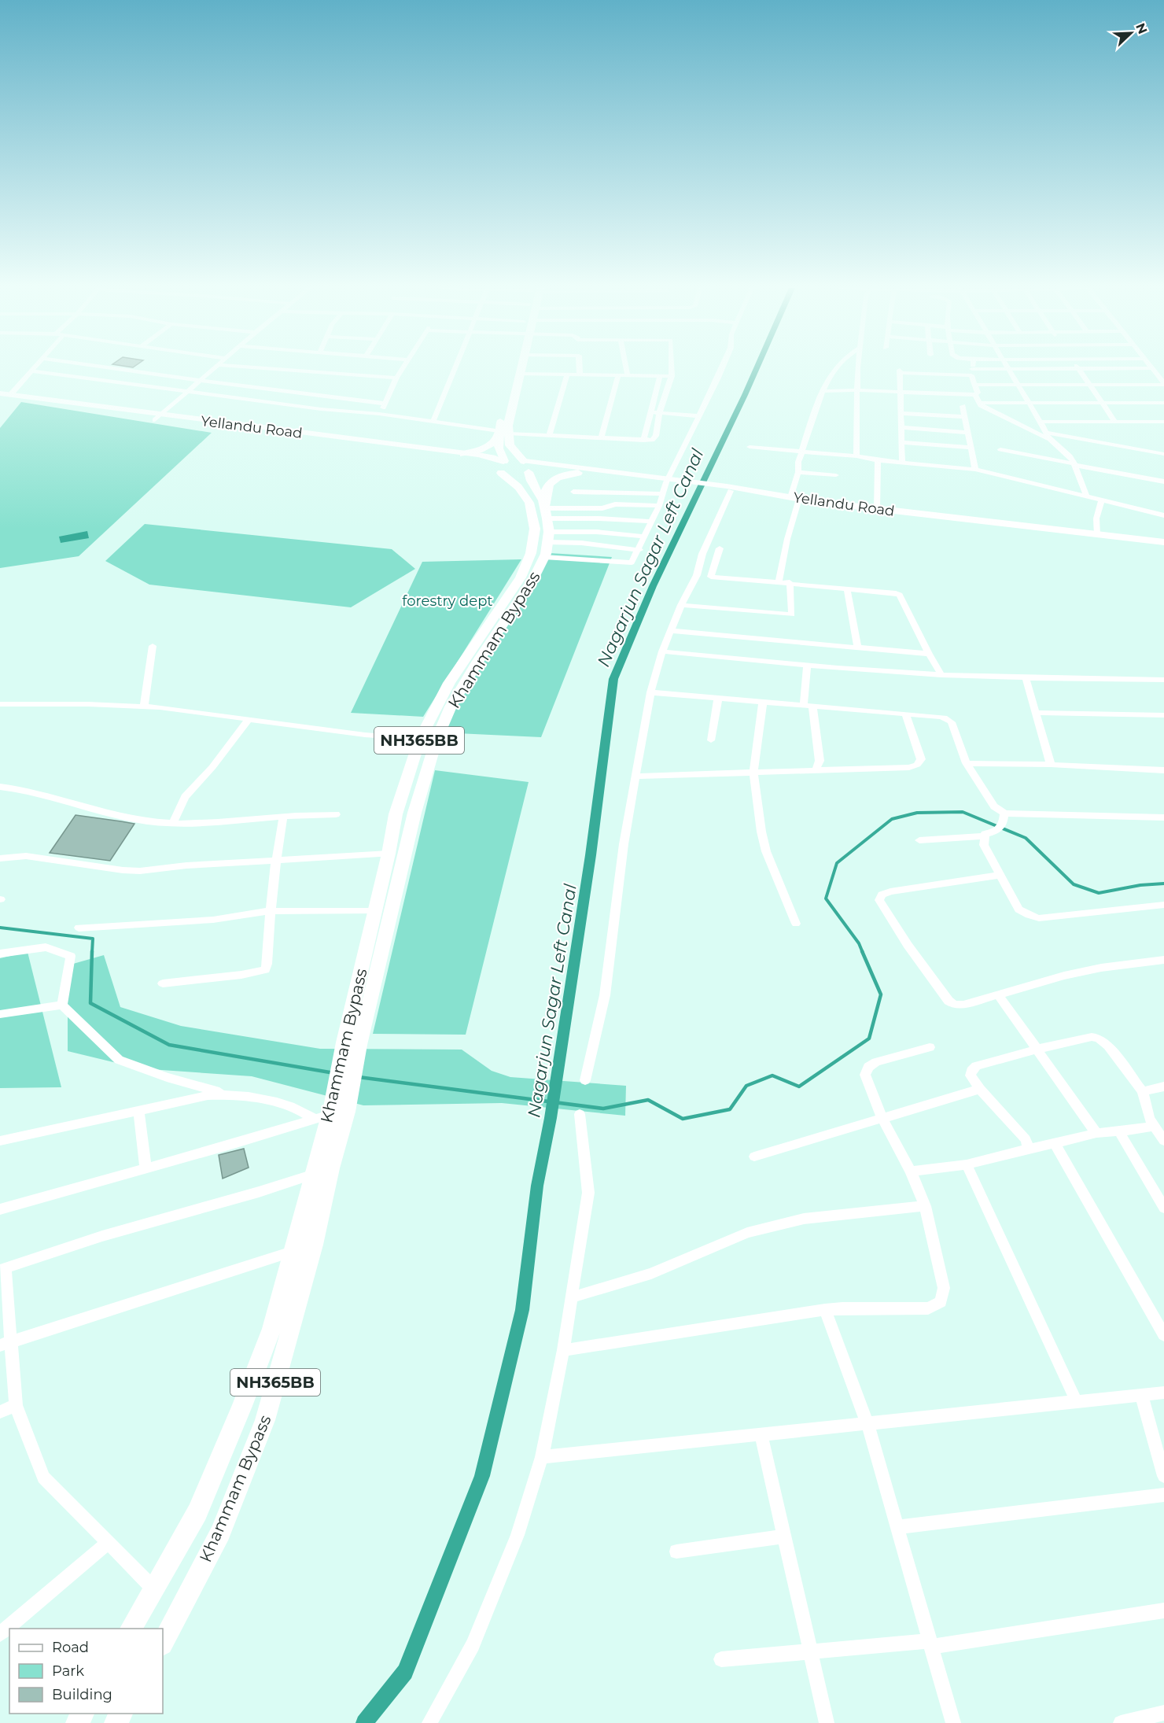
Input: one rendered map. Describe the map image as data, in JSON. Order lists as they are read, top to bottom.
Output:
{
  "streets": {
    "highway": ["Khammam Bypass", "NH365BB"],
    "main road": ["Yellandu Road"]
  },
  "crossings": [
    ["Yellandu Road", "Khammam Bypass"]
  ],
  "water": ["Nagarjun Sagar Left Canal"],
  "parks": ["forestry dept"],
  "legend": ["Road", "Park", "Building"],
  "north": "top right"
}
